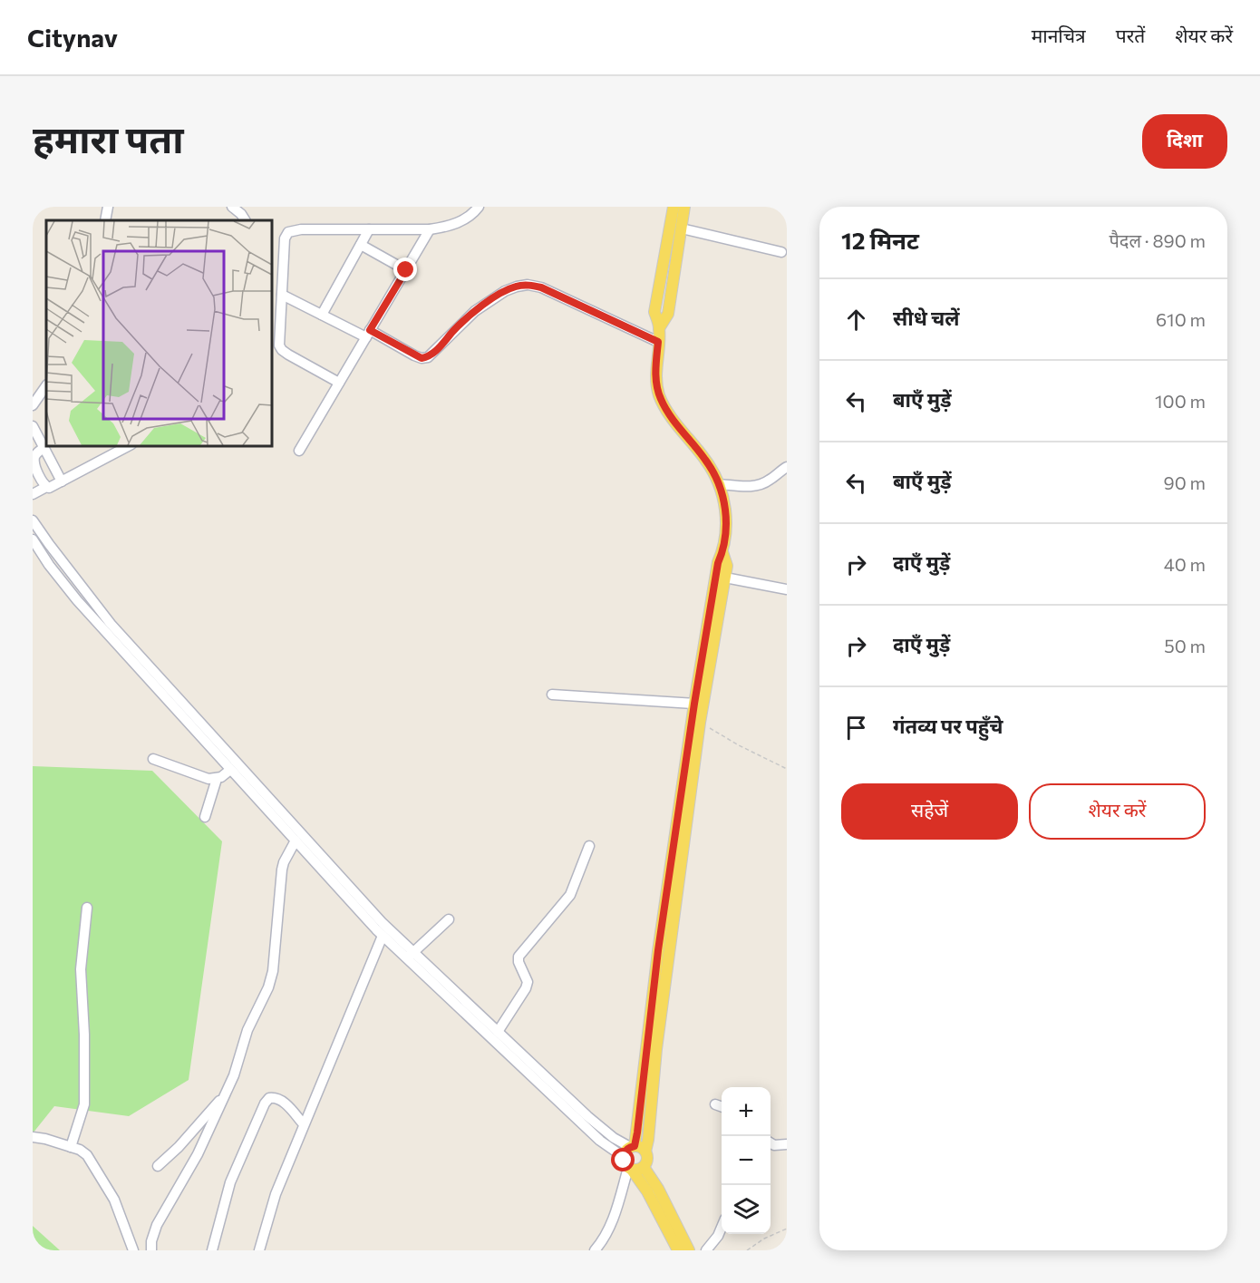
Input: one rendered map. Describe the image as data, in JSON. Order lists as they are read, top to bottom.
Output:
{
  "page": {
    "header": "Citynav",
    "nav": ["मानचित्र", "परतें", "शेयर करें"],
    "title": "हमारा पता",
    "buttons": [
      "दिशा",
      ["सहेजें", "शेयर करें"]
    ],
    "heading": ["12 मिनट", "पैदल · 890 m"],
    "list": [
      ["सीधे चलें", "610 m"],
      ["बाएँ मुड़ें", "100 m"],
      ["बाएँ मुड़ें", "90 m"],
      ["दाएँ मुड़ें", "40 m"],
      ["दाएँ मुड़ें", "50 m"],
      "गंतव्य पर पहुँचे"
    ],
    "map_buttons": ["+", "−"]
  }
}
